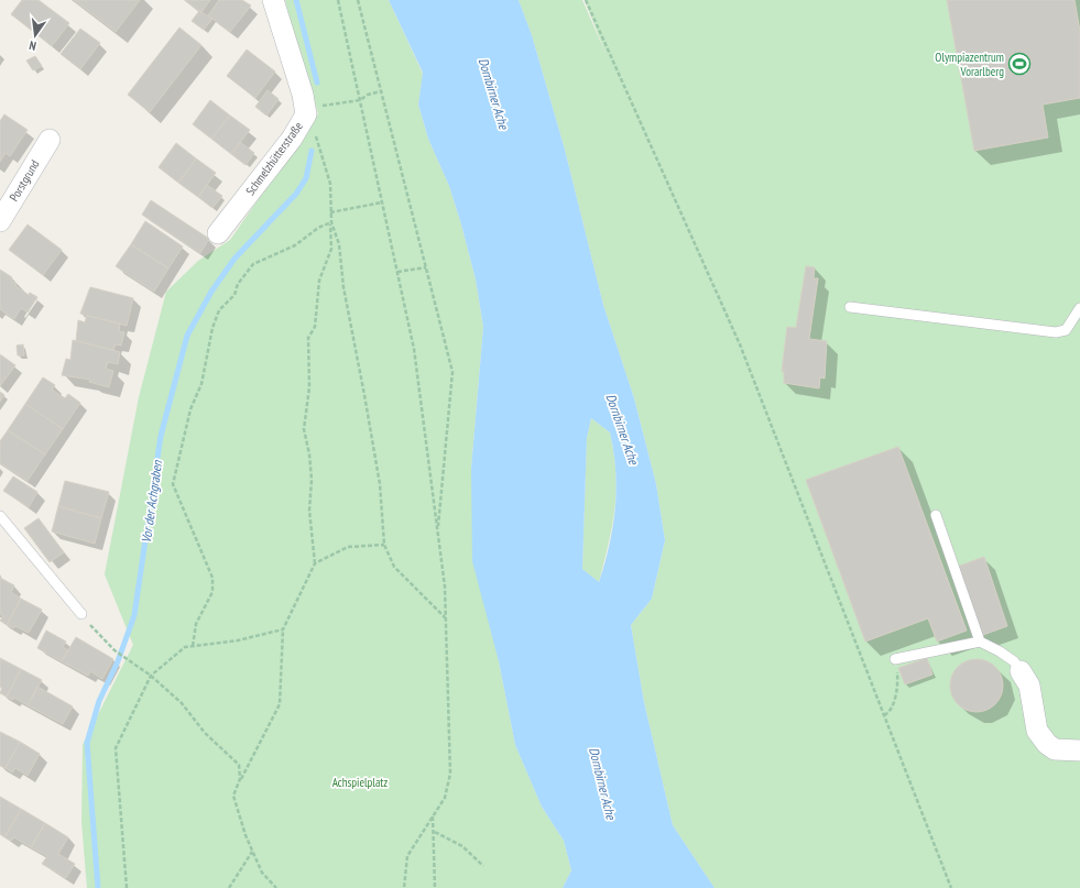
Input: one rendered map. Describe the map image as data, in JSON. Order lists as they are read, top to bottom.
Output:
{
  "streets": {
    "street": ["Schmelzhütterstraße", "Porstgrund"]
  },
  "water": ["Dornbirner Ache", "Vor der Achgraben"],
  "parks": ["Achspielplatz"],
  "places": {
    "sports": ["Olympiazentrum Vorarlberg"]
  },
  "north": "bottom"
}
